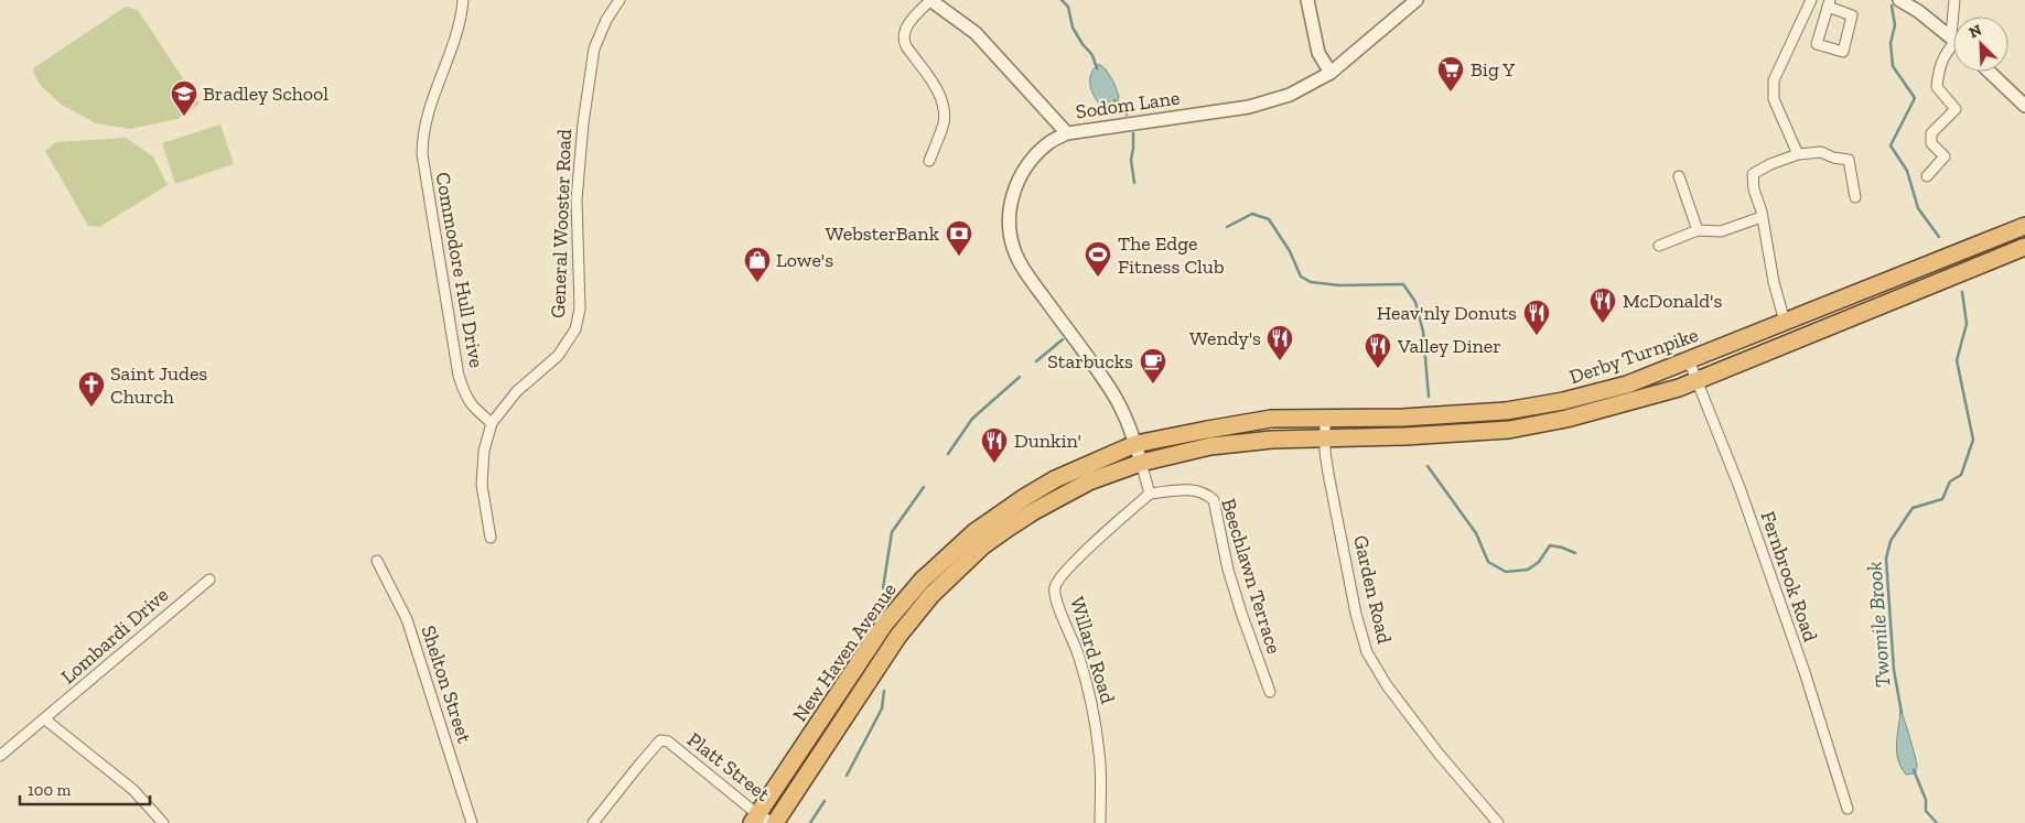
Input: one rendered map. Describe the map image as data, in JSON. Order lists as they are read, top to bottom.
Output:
{
  "streets": {
    "highway": ["Derby Turnpike", "New Haven Avenue"],
    "street": [
      "Sodom Lane",
      "General Wooster Road",
      "Commodore Hull Drive",
      "Beechlawn Terrace",
      "Fernbrook Road",
      "Garden Road",
      "Lombardi Drive",
      "Willard Road",
      "Shelton Street",
      "Platt Street"
    ]
  },
  "crossings": [
    ["Sodom Lane", "Derby Turnpike"],
    ["Sodom Lane", "New Haven Avenue"],
    ["General Wooster Road", "Commodore Hull Drive"],
    ["Derby Turnpike", "Fernbrook Road"],
    ["Derby Turnpike", "Garden Road"],
    ["Derby Turnpike", "New Haven Avenue"],
    ["Beechlawn Terrace", "Willard Road"],
    ["New Haven Avenue", "Platt Street"]
  ],
  "water": ["Twomile Brook"],
  "places": {
    "supermarket": ["Big Y"],
    "school or university": ["Bradley School"],
    "bank": ["WebsterBank"],
    "sports": ["The Edge Fitness Club"],
    "shop": ["Lowe's"],
    "restaurant": [
      "McDonald's",
      "Heav'nly Donuts",
      "Wendy's",
      "Valley Diner",
      "Dunkin'"
    ],
    "cafe": ["Starbucks"],
    "church": ["Saint Judes Church"]
  },
  "scale_bar": "100 m",
  "north": "top left"
}
